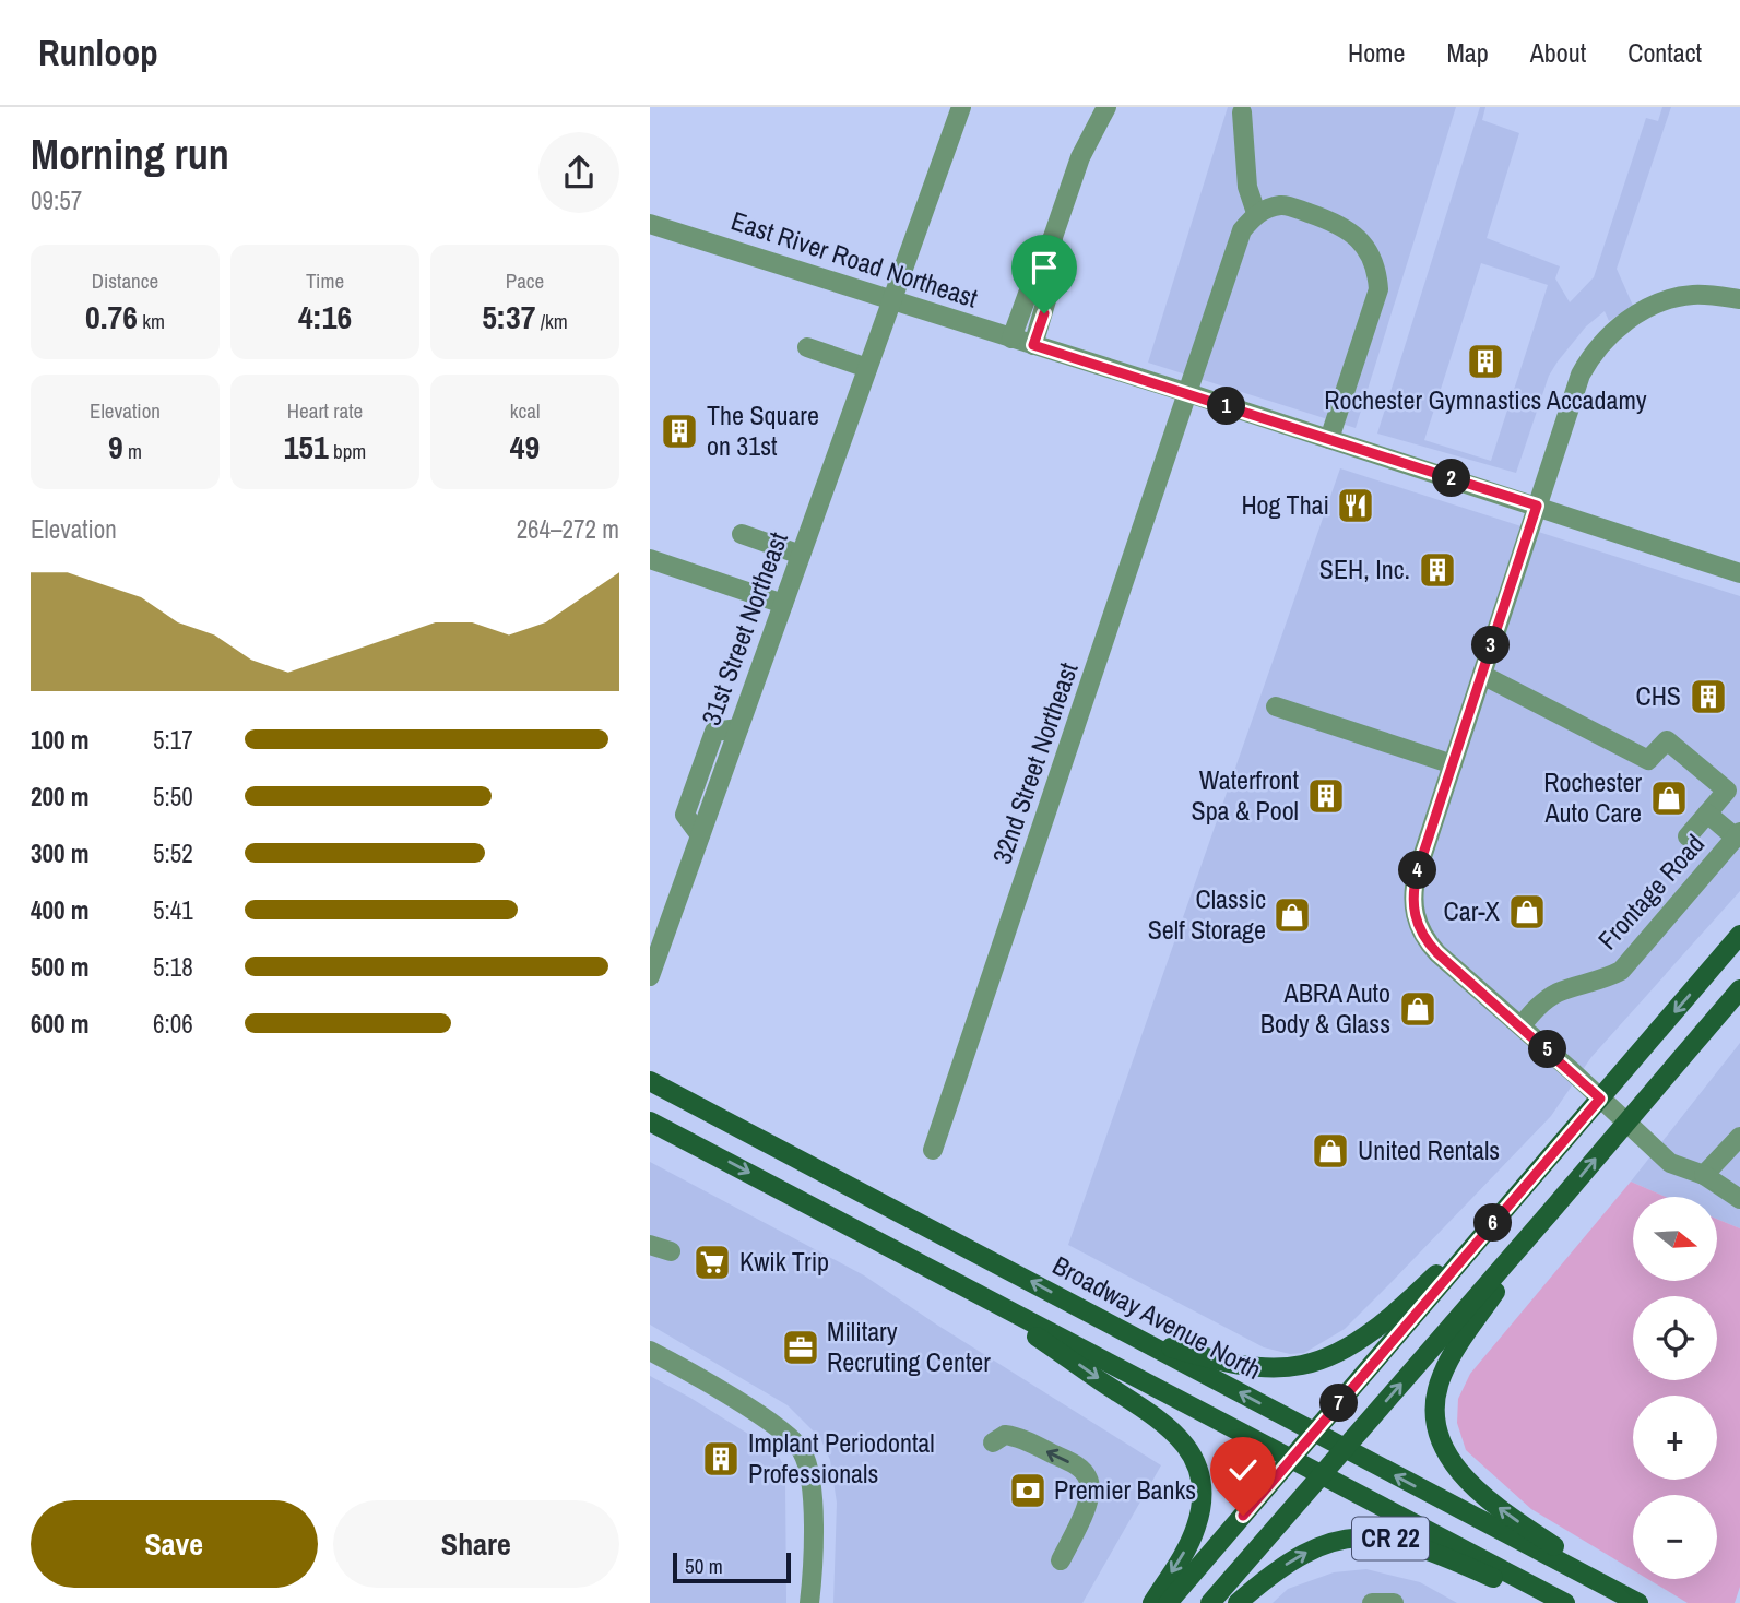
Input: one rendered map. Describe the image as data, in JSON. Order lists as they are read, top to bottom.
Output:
{
  "streets": {
    "main road": ["Broadway Avenue North", "CR 22"],
    "street": [
      "East River Road Northeast",
      "31st Street Northeast",
      "32nd Street Northeast",
      "Frontage Road"
    ]
  },
  "crossings": [
    ["East River Road Northeast", "31st Street Northeast"],
    ["East River Road Northeast", "32nd Street Northeast"]
  ],
  "places": {
    "building": [
      "Rochester Gymnastics Accadamy",
      "The Square on 31st",
      "SEH, Inc.",
      "CHS",
      "Waterfront Spa & Pool",
      "Implant Periodontal Professionals"
    ],
    "restaurant": ["Hog Thai"],
    "shop": [
      "Rochester Auto Care",
      "Car-X",
      "Classic Self Storage",
      "ABRA Auto Body & Glass",
      "United Rentals"
    ],
    "supermarket": ["Kwik Trip"],
    "office": ["Military Recruting Center"],
    "bank": ["Premier Banks"]
  },
  "scale_bar": "50 m",
  "north": "right",
  "page": {
    "header": "Runloop",
    "nav": [
      "Home",
      "Map",
      "About",
      "Contact"
    ],
    "heading": ["Morning run", "09:57"],
    "stats": [
      ["Distance", "0.76 km"],
      ["Time", "4:16"],
      ["Pace", "5:37 /km"],
      ["Elevation", "9 m"],
      ["Heart rate", "151 bpm"],
      ["kcal", "49"]
    ],
    "pins": [
      "1",
      "2",
      "3",
      "4",
      "5",
      "6",
      "7"
    ],
    "chart": ["Elevation", "264–272 m"],
    "list": [
      {
        "name": "100 m",
        "note": "5:17"
      },
      {
        "name": "200 m",
        "note": "5:50"
      },
      {
        "name": "300 m",
        "note": "5:52"
      },
      {
        "name": "400 m",
        "note": "5:41"
      },
      {
        "name": "500 m",
        "note": "5:18"
      },
      {
        "name": "600 m",
        "note": "6:06"
      }
    ],
    "map_buttons": ["+", "−"],
    "buttons": ["Save", "Share"],
    "scale": "50 m"
  }
}
